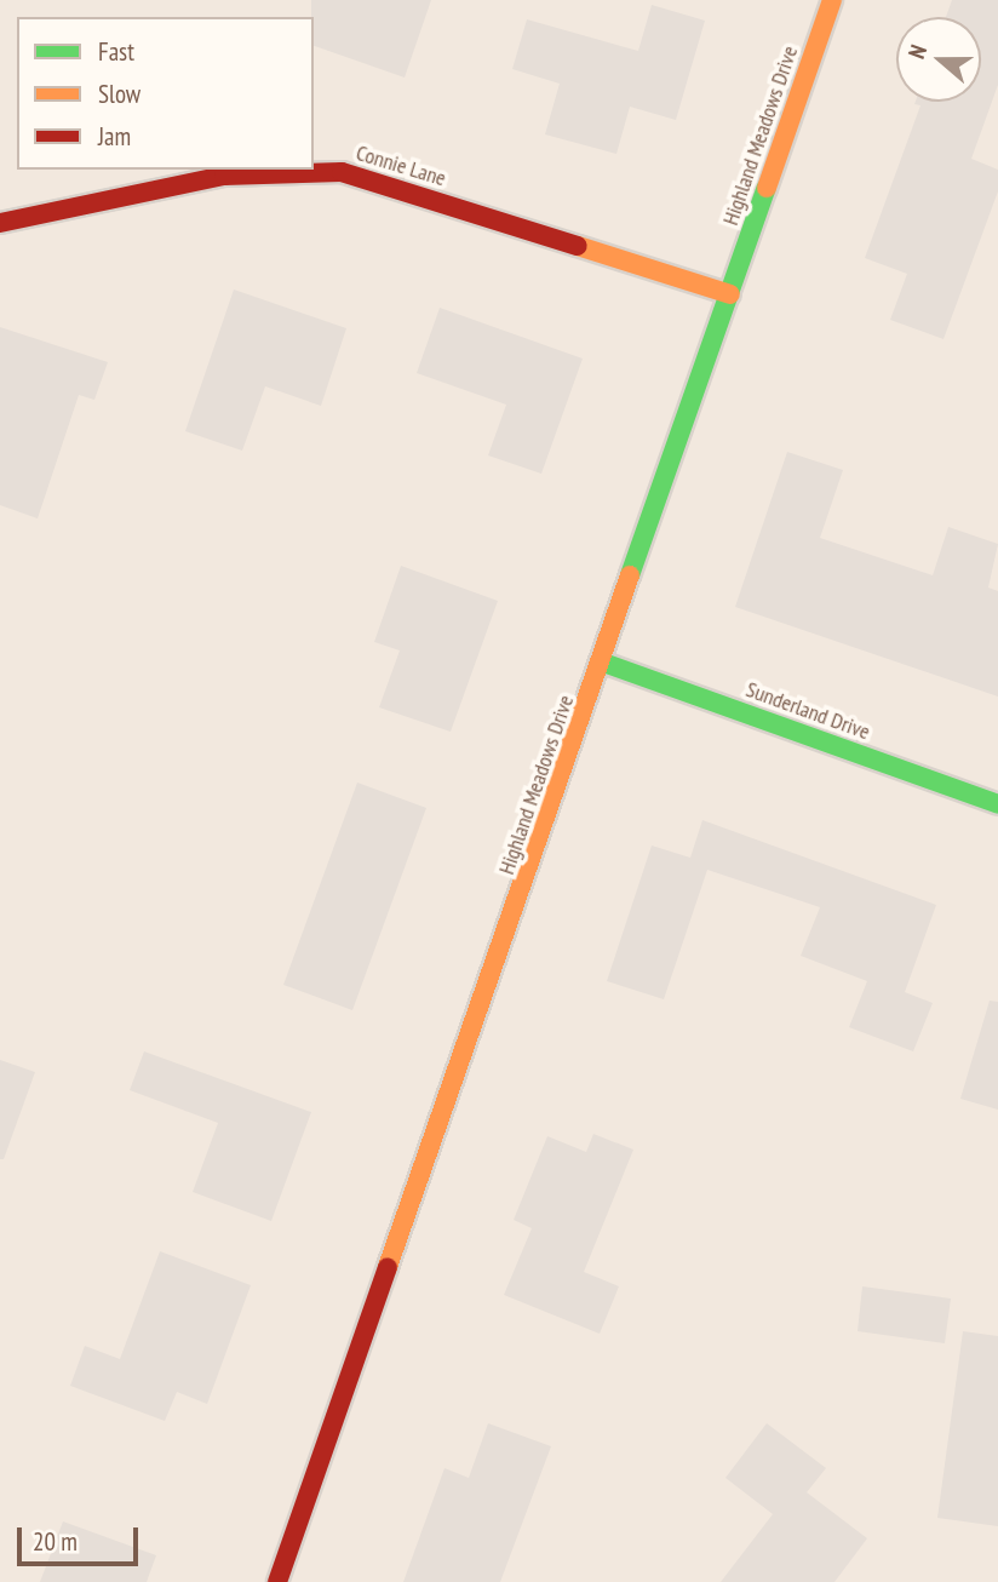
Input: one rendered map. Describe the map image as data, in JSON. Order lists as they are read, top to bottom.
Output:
{
  "streets": {
    "street": ["Highland Meadows Drive", "Connie Lane", "Sunderland Drive"]
  },
  "crossings": [
    ["Highland Meadows Drive", "Connie Lane"],
    ["Highland Meadows Drive", "Sunderland Drive"]
  ],
  "legend": ["Fast", "Slow", "Jam"],
  "scale_bar": "20 m",
  "north": "left"
}
